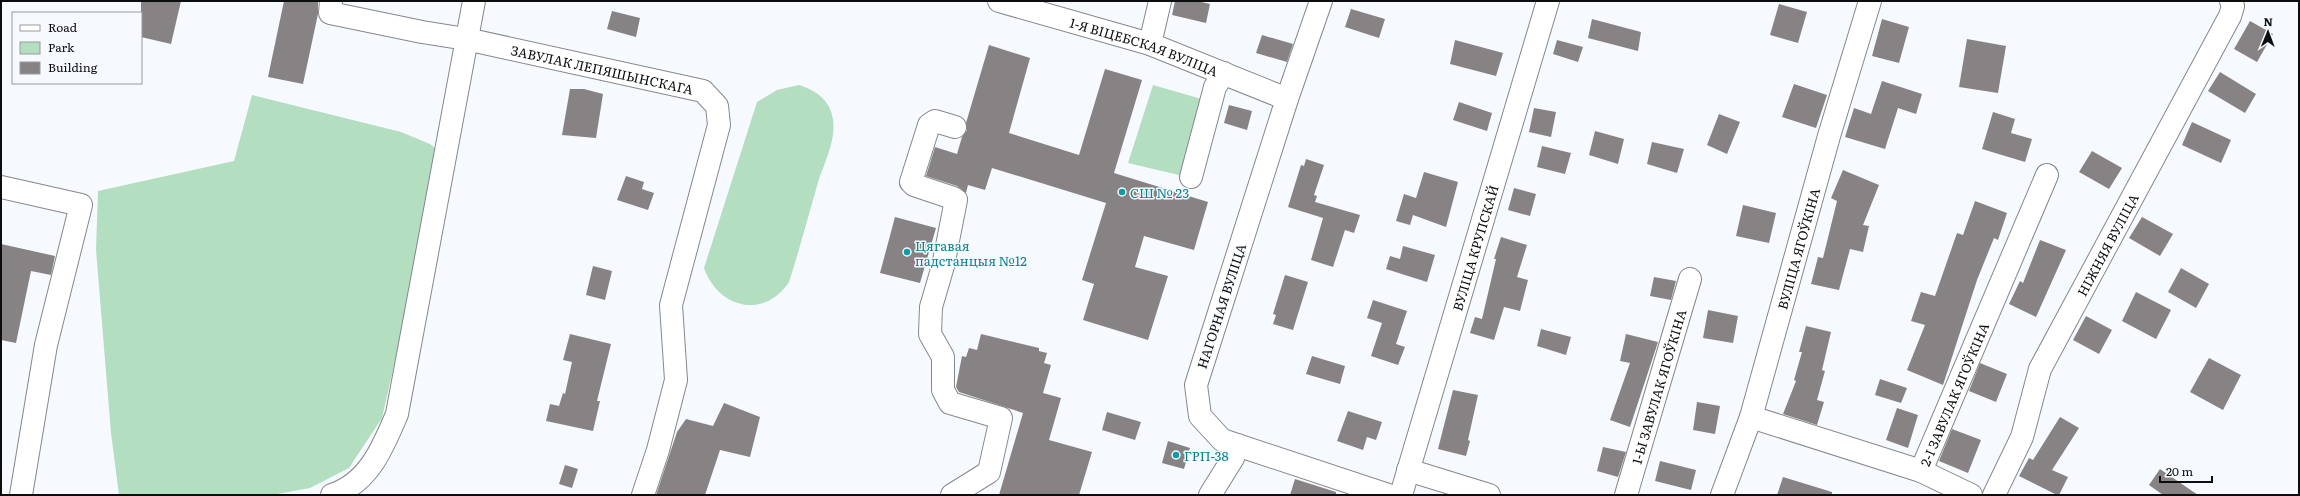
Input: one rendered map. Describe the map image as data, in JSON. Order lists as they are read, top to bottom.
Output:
{
  "streets": {
    "street": [
      "1-Я ВІЦЕБСКАЯ ВУЛІЦА",
      "ЗАВУЛАК ЛЕПЯШЫНСКАГА",
      "НІЖНЯЯ ВУЛІЦА",
      "ВУЛІЦА КРУПСКАЙ",
      "ВУЛІЦА ЯГОЎКІНА",
      "НАГОРНАЯ ВУЛІЦА",
      "1-Ы ЗАВУЛАК ЯГОЎКІНА",
      "2-І ЗАВУЛАК ЯГОЎКІНА"
    ]
  },
  "crossings": [
    ["1-Я ВІЦЕБСКАЯ ВУЛІЦА", "НАГОРНАЯ ВУЛІЦА"],
    ["ВУЛІЦА ЯГОЎКІНА", "2-І ЗАВУЛАК ЯГОЎКІНА"]
  ],
  "places": ["СШ № 23", "Цягавая падстанцыя №12", "ГРП-38"],
  "legend": ["Road", "Park", "Building"],
  "scale_bar": "20 m",
  "north": "top"
}
